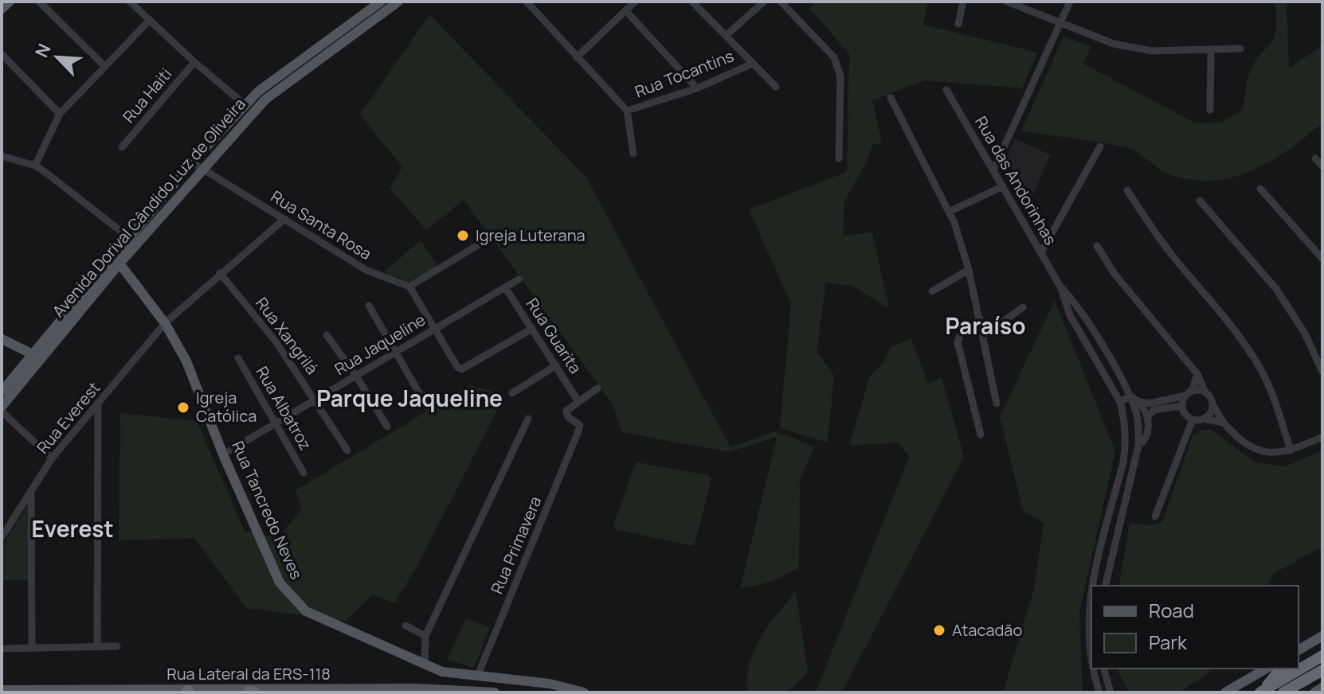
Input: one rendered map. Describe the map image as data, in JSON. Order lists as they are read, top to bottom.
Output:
{
  "streets": {
    "main road": ["Avenida Dorival Cândido Luz de Oliveira", "Rua Tancredo Neves", "Rua Lateral da ERS-118"],
    "street": [
      "Rua Tocantins",
      "Rua Haiti",
      "Rua das Andorinhas",
      "Rua Santa Rosa",
      "Rua Xangrilá",
      "Rua Guarita",
      "Rua Jaqueline",
      "Rua Albatroz",
      "Rua Everest",
      "Rua Primavera"
    ]
  },
  "crossings": [
    ["Avenida Dorival Cândido Luz de Oliveira", "Rua Santa Rosa"],
    ["Avenida Dorival Cândido Luz de Oliveira", "Rua Tancredo Neves"],
    ["Rua Santa Rosa", "Rua Everest"],
    ["Rua Xangrilá", "Rua Jaqueline"],
    ["Rua Xangrilá", "Rua Everest"],
    ["Rua Guarita", "Rua Jaqueline"],
    ["Rua Guarita", "Rua Primavera"],
    ["Rua Jaqueline", "Rua Albatroz"],
    ["Rua Jaqueline", "Rua Tancredo Neves"],
    ["Rua Everest", "Rua Tancredo Neves"],
    ["Rua Tancredo Neves", "Rua Primavera"]
  ],
  "districts": ["Paraíso", "Parque Jaqueline", "Everest"],
  "places": ["Igreja Luterana", "Igreja Católica", "Atacadão"],
  "legend": ["Road", "Park"],
  "north": "top left"
}
